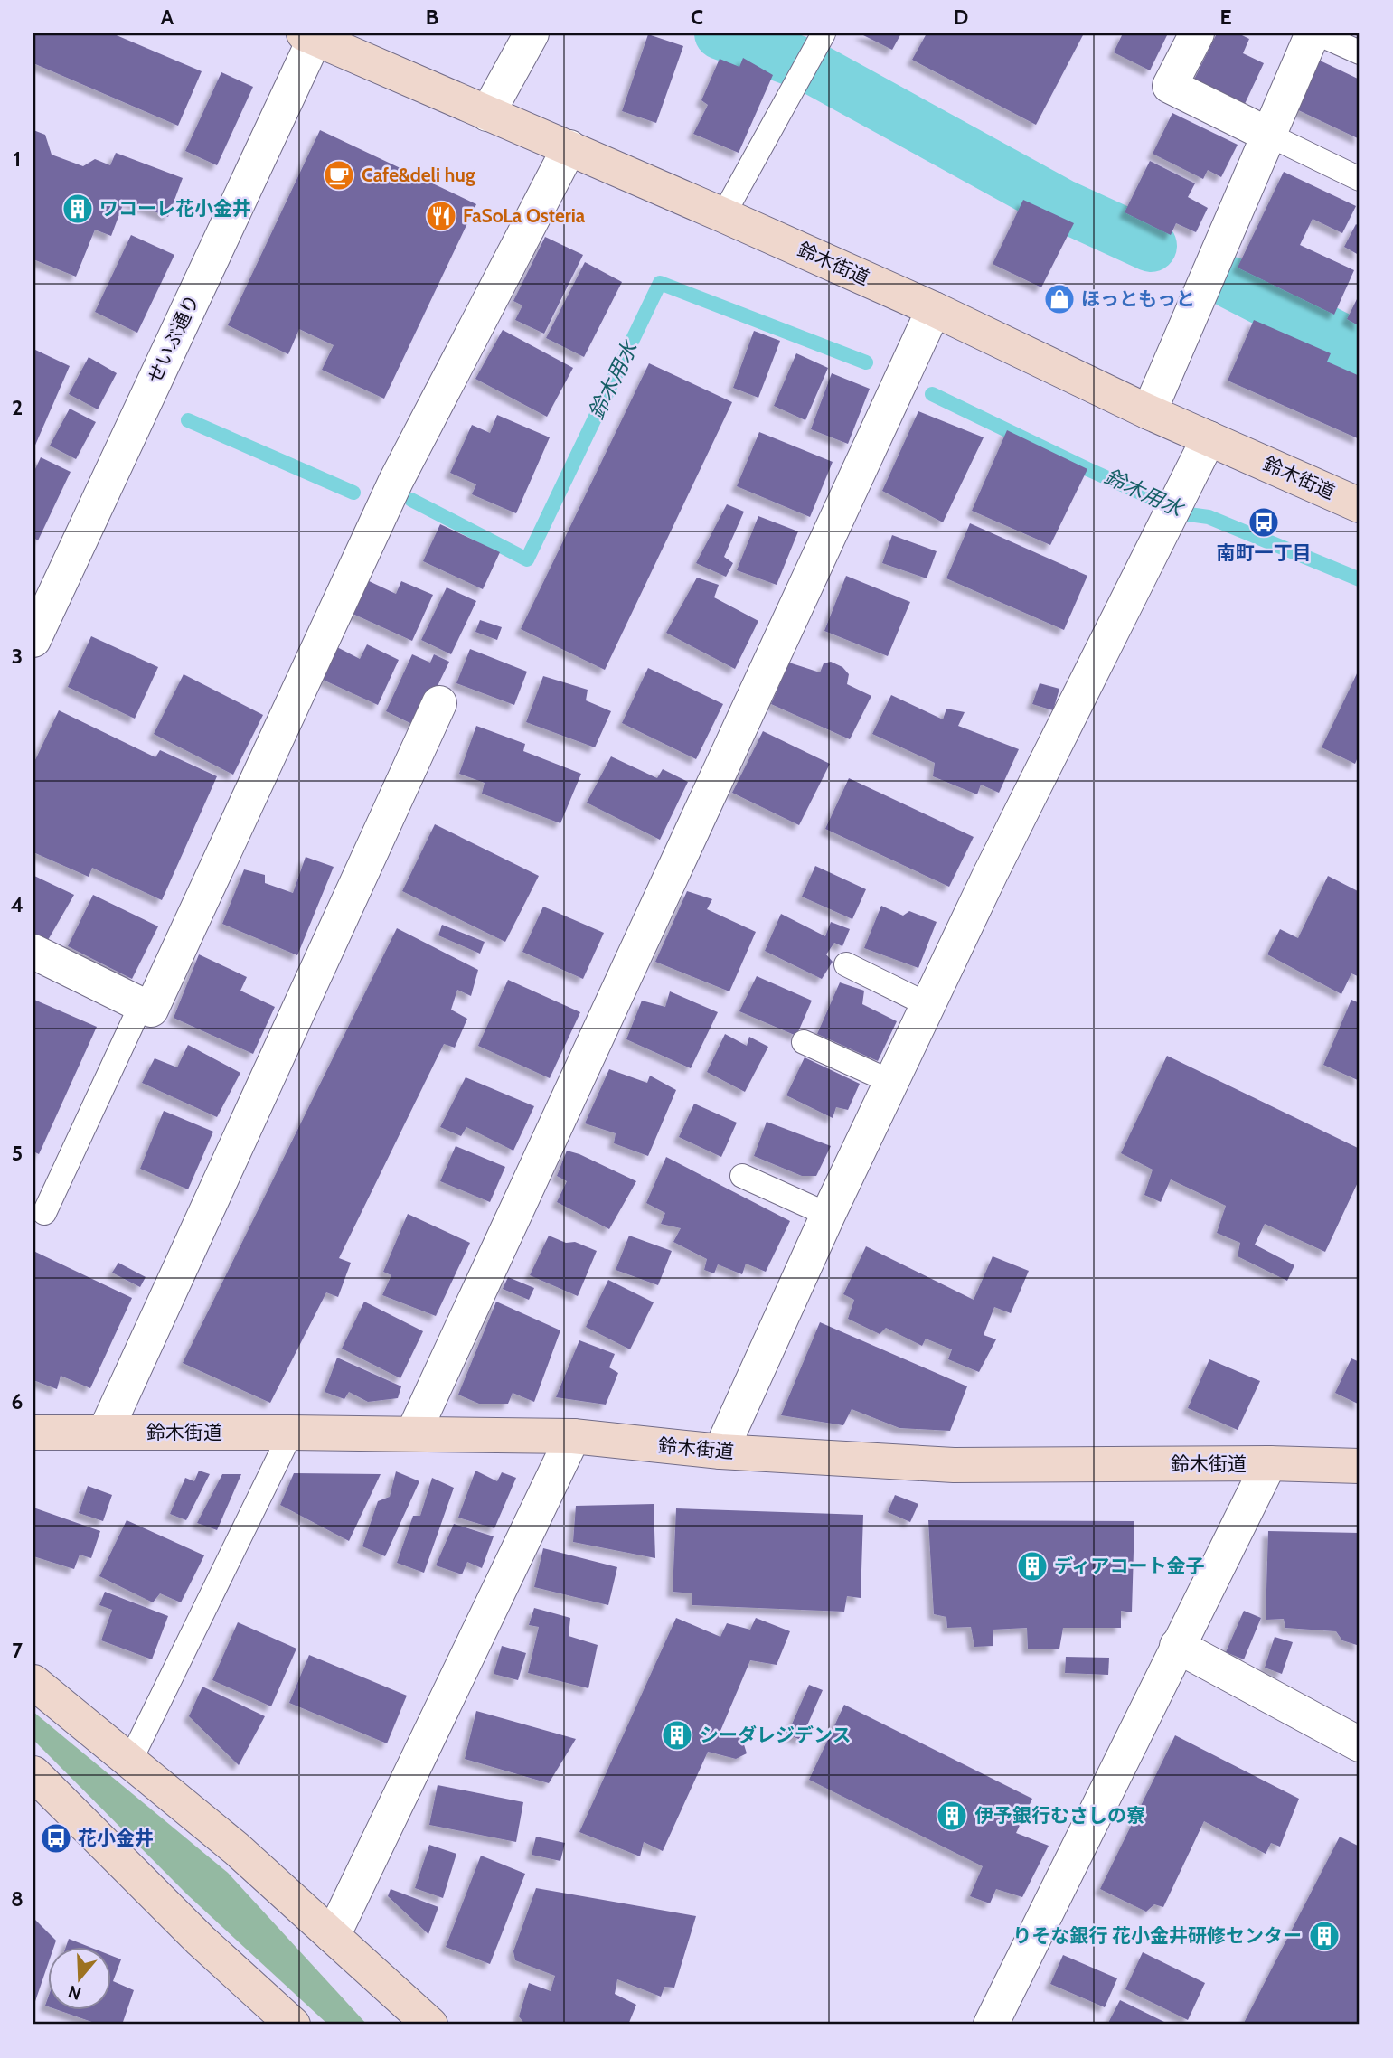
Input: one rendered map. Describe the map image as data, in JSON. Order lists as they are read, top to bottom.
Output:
{
  "streets": {
    "main road": ["鈴木街道"],
    "street": ["せいぶ通り"]
  },
  "crossings": [
    ["鈴木街道", "せいぶ通り"]
  ],
  "water": ["鈴木用水"],
  "places": {
    "cafe": ["Cafe&deli hug"],
    "building": [
      "ワコーレ花小金井",
      "ディアコート金子",
      "シーダレジデンス",
      "伊予銀行むさしの寮",
      "りそな銀行 花小金井研修センター"
    ],
    "restaurant": ["FaSoLa Osteria"],
    "shop": ["ほっともっと"],
    "bus stop": ["南町一丁目", "花小金井"]
  },
  "north": "bottom",
  "grid": {
    "columns": [
      "A",
      "B",
      "C",
      "D",
      "E"
    ],
    "rows": [
      "1",
      "2",
      "3",
      "4",
      "5",
      "6",
      "7",
      "8"
    ]
  }
}
